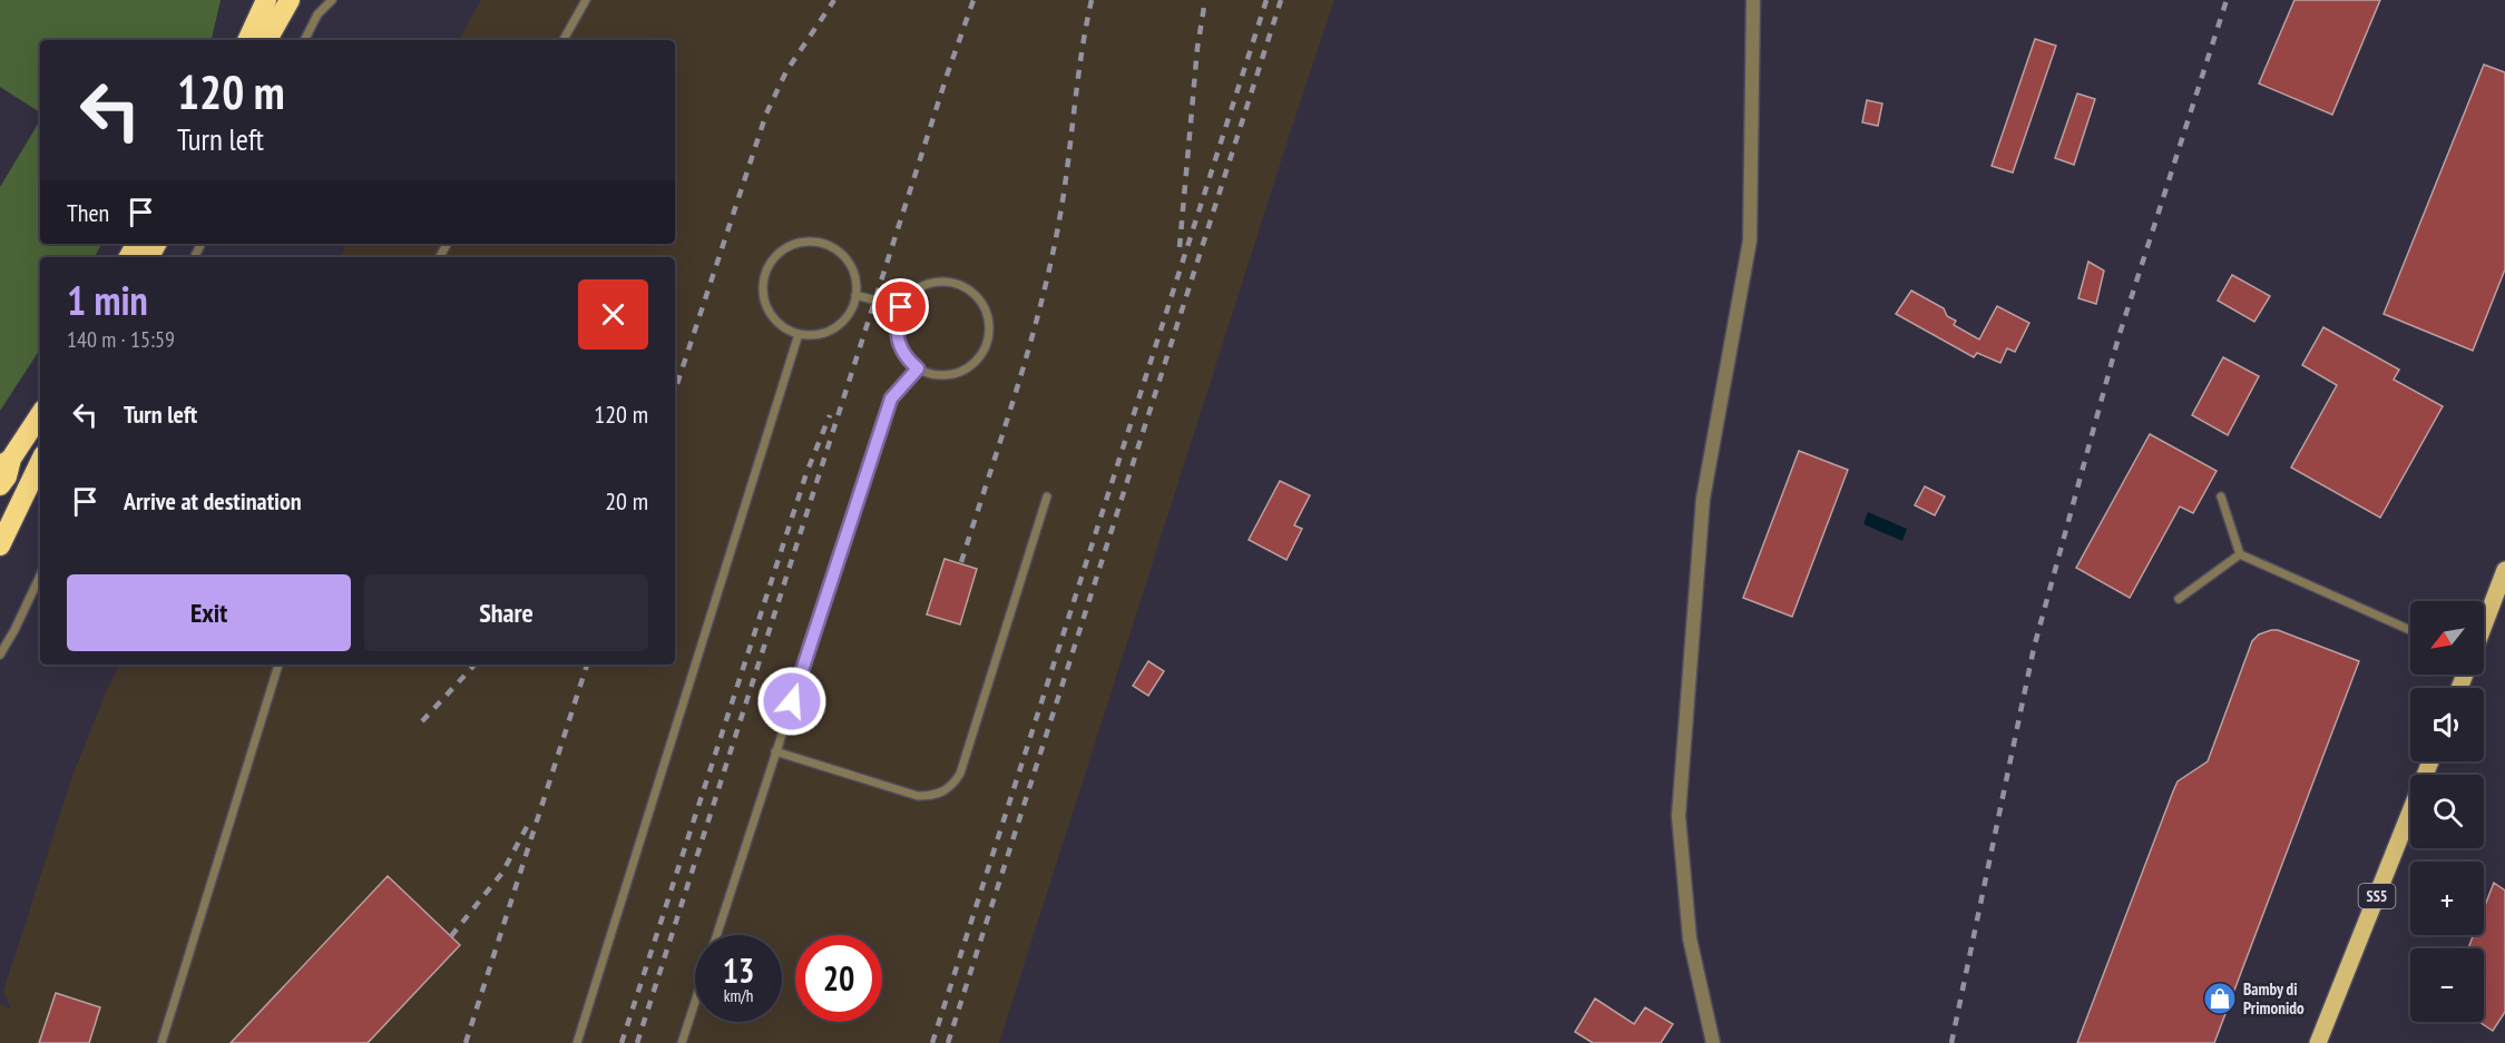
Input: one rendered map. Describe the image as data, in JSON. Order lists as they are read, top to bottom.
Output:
{
  "streets": {
    "main road": ["SS5"]
  },
  "places": {
    "shop": ["Bamby di Primonido"]
  },
  "north": "bottom left",
  "page": {
    "turn": ["120 m", "Turn left"],
    "then": "Then",
    "heading": ["1 min", "140 m · 15:59"],
    "list": [
      {
        "name": "Turn left",
        "value": "120 m"
      },
      {
        "name": "Arrive at destination",
        "value": "20 m"
      }
    ],
    "buttons": ["Exit", "Share"],
    "map_buttons": ["+", "−"],
    "speed": "13 km/h",
    "limit": "20"
  }
}
